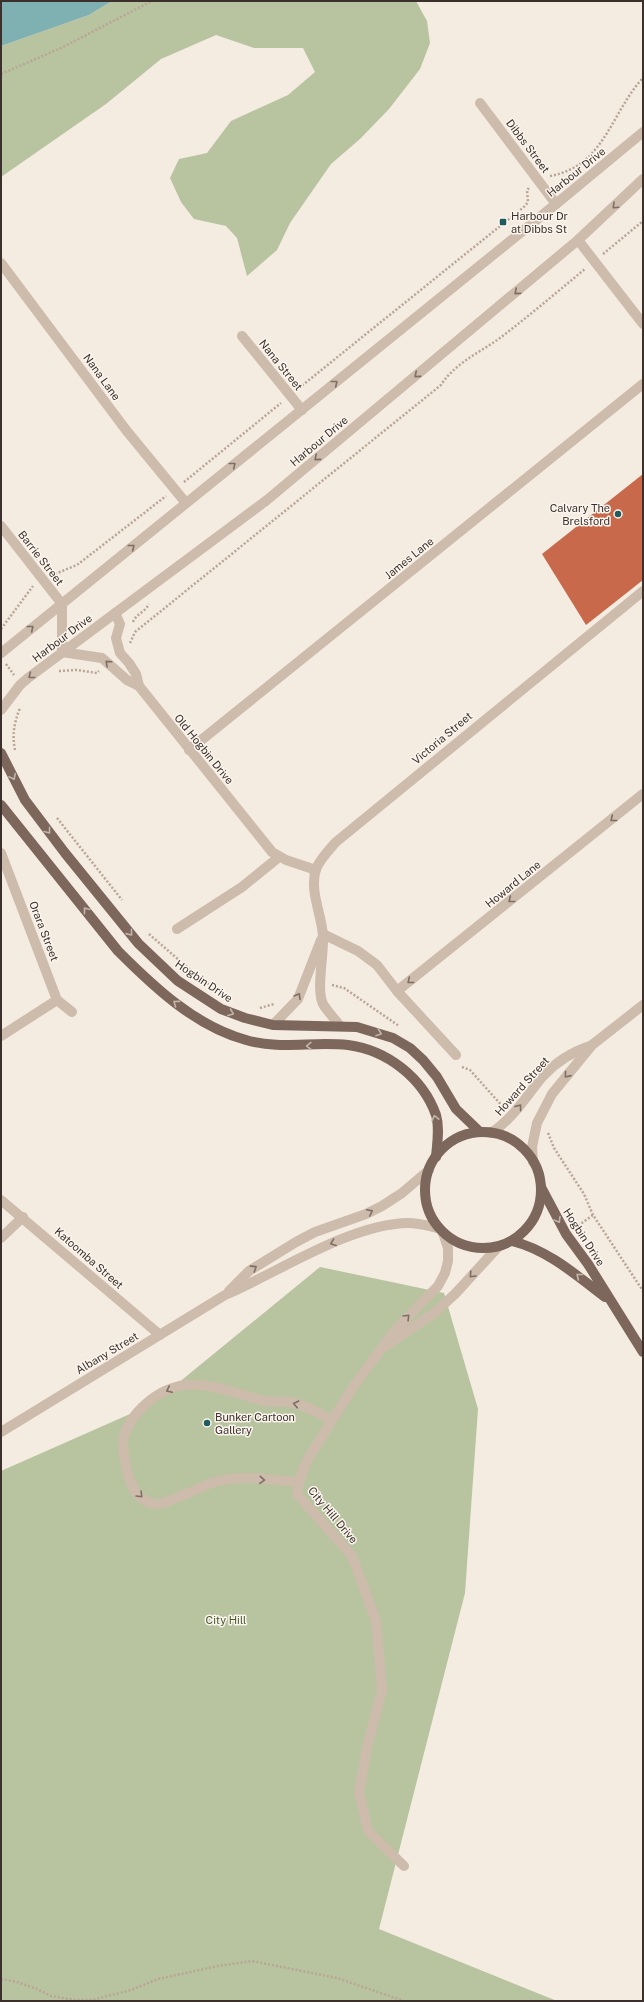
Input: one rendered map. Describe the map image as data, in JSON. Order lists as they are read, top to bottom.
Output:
{
  "streets": {
    "main road": ["Hogbin Drive"],
    "street": [
      "Dibbs Street",
      "Harbour Drive",
      "Nana Street",
      "Nana Lane",
      "Barrie Street",
      "James Lane",
      "Victoria Street",
      "Old Hogbin Drive",
      "Howard Lane",
      "Orara Street",
      "Howard Street",
      "Katoomba Street",
      "Albany Street",
      "City Hill Drive"
    ]
  },
  "crossings": [
    ["Dibbs Street", "Harbour Drive"],
    ["Harbour Drive", "Nana Street"],
    ["Harbour Drive", "Nana Lane"],
    ["Harbour Drive", "Barrie Street"],
    ["Harbour Drive", "Old Hogbin Drive"],
    ["James Lane", "Old Hogbin Drive"],
    ["Victoria Street", "Old Hogbin Drive"],
    ["Victoria Street", "Hogbin Drive"],
    ["Hogbin Drive", "Howard Street"],
    ["Hogbin Drive", "Albany Street"],
    ["Hogbin Drive", "City Hill Drive"],
    ["Howard Street", "Albany Street"],
    ["Howard Street", "City Hill Drive"],
    ["Katoomba Street", "Albany Street"],
    ["Albany Street", "City Hill Drive"]
  ],
  "one_way": ["Howard Lane"],
  "parks": ["City Hill"],
  "places": {
    "transit": ["Harbour Dr at Dibbs St"],
    "other": ["Calvary The Brelsford", "Bunker Cartoon Gallery"]
  }
}
